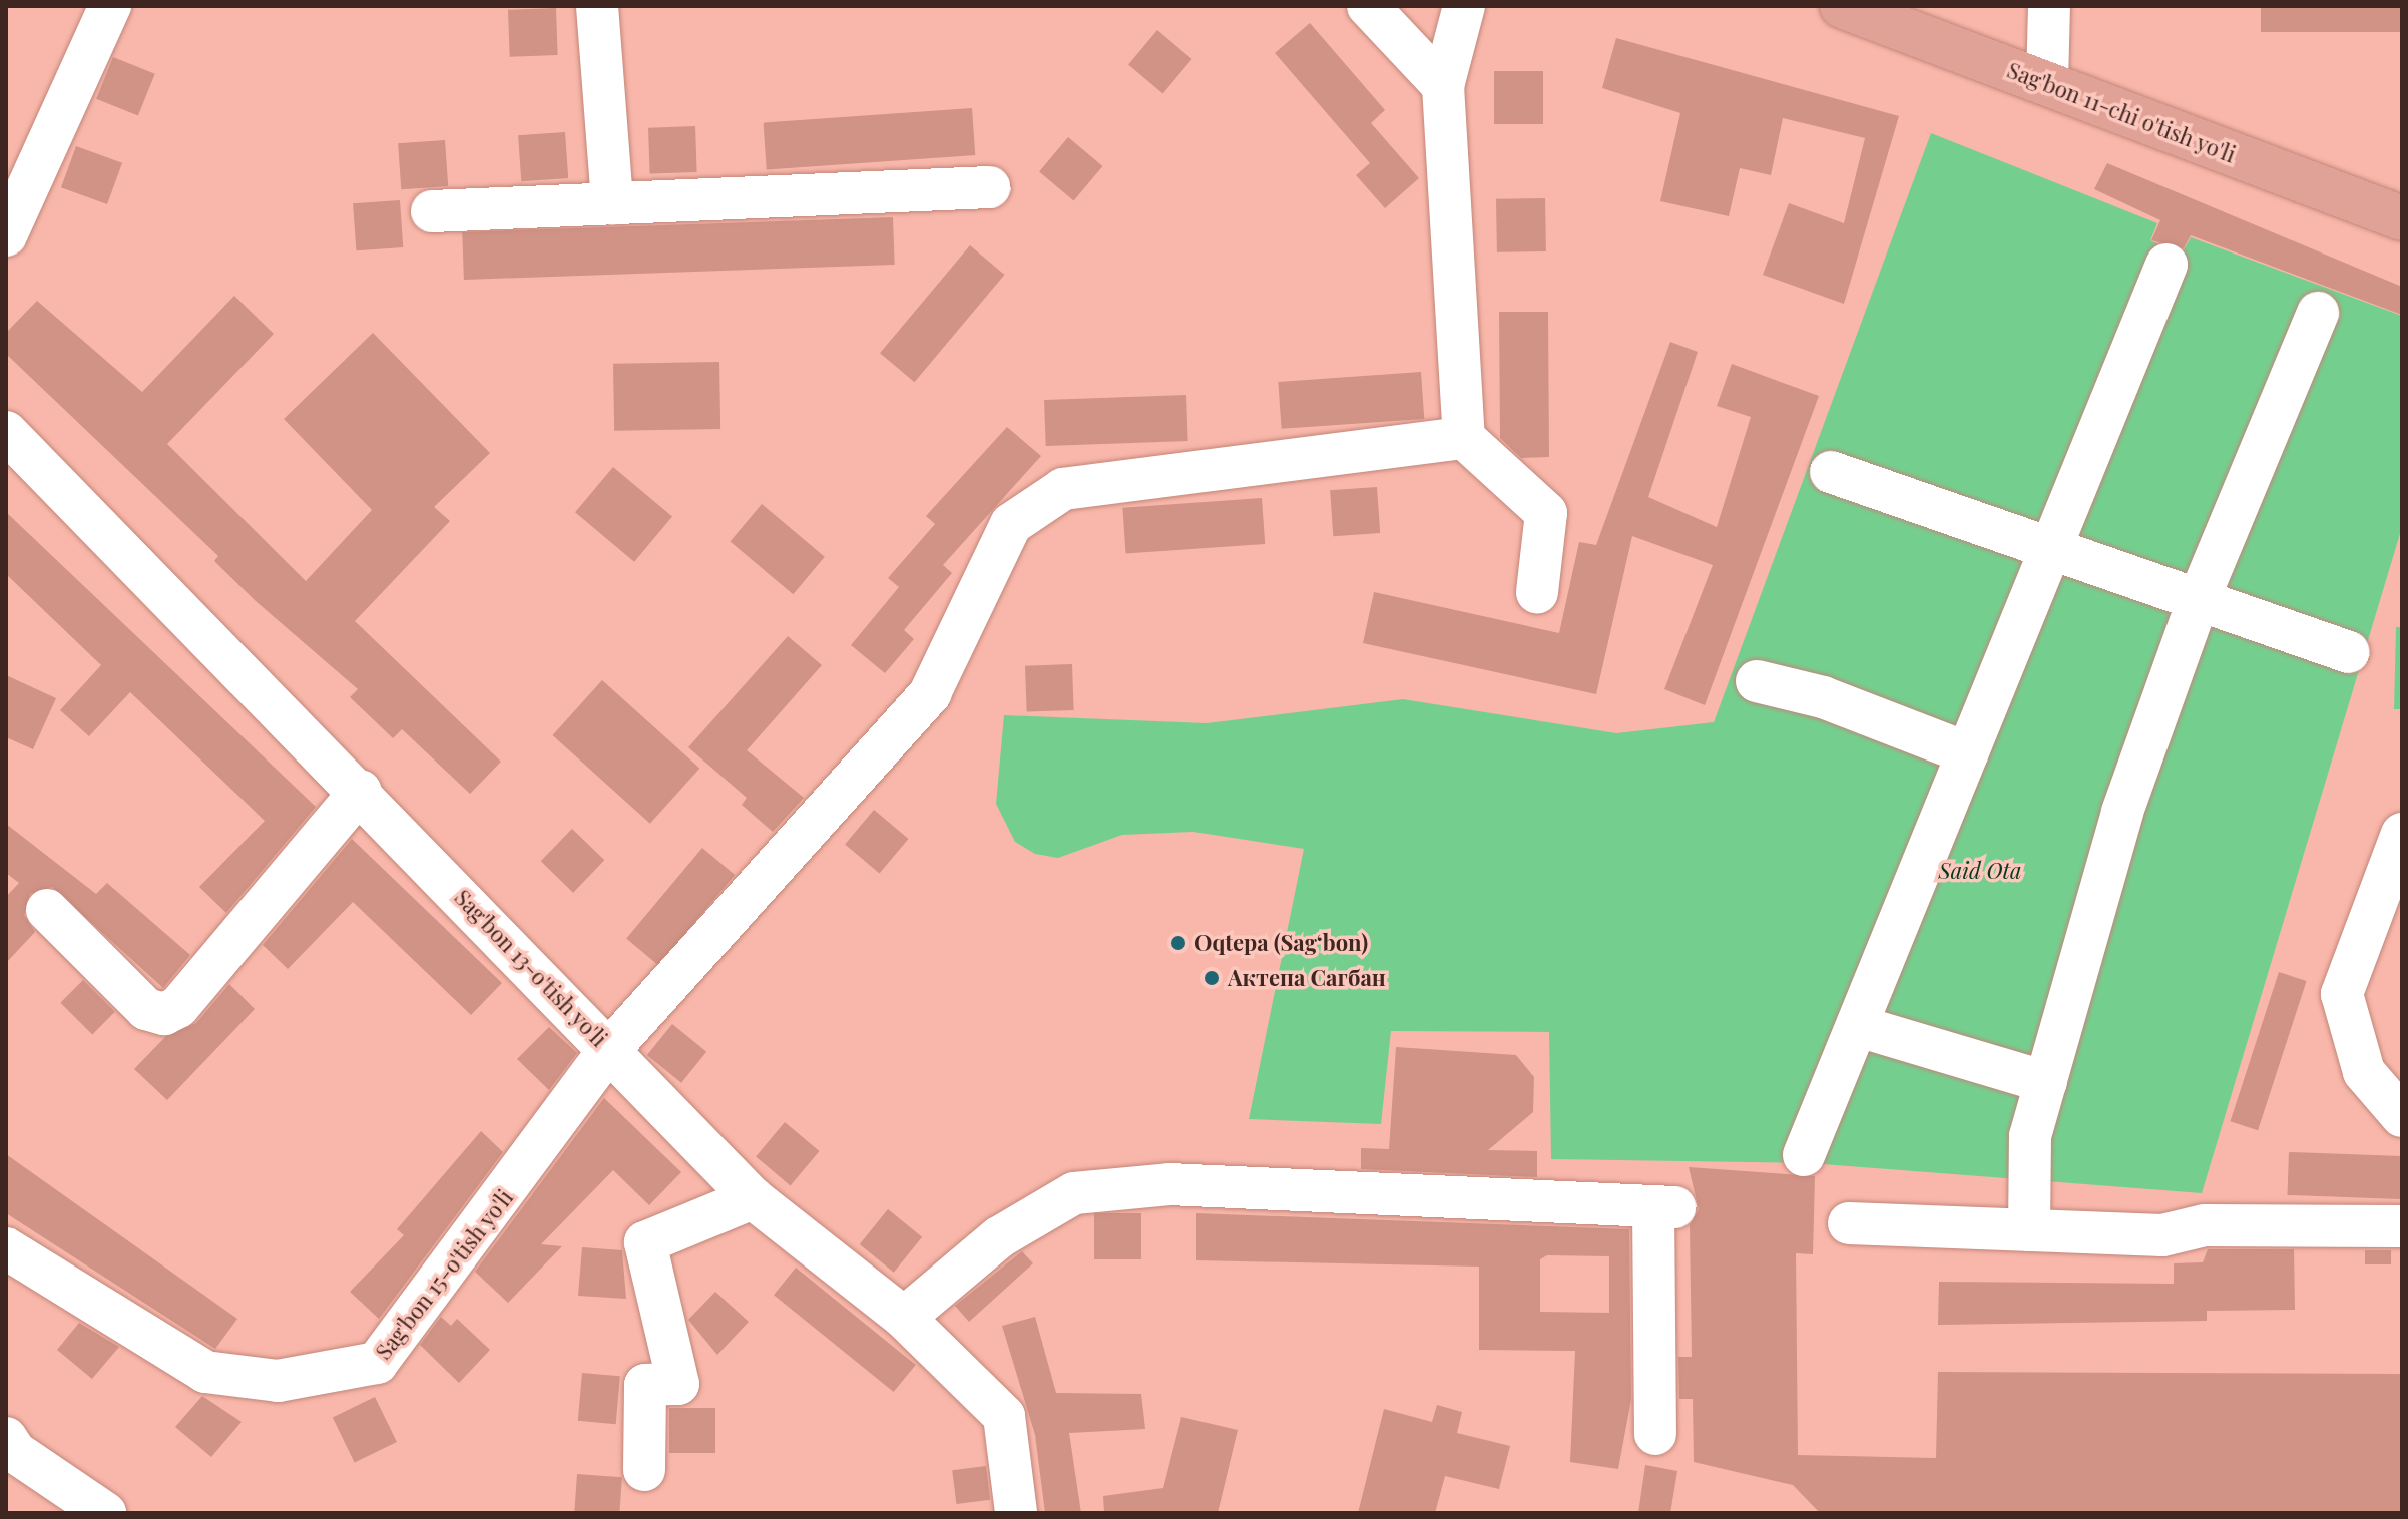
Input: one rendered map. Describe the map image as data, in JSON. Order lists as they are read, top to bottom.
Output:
{
  "streets": {
    "main road": ["Sag'bon 11-chi o'tish yo'li"],
    "street": ["Sag'bon 13-o'tish yo'li", "Sag'bon 15-o'tish yo'li"]
  },
  "crossings": [
    ["Sag'bon 13-o'tish yo'li", "Sag'bon 15-o'tish yo'li"]
  ],
  "parks": ["Said Ota"],
  "places": ["Oqtepa (Sagʻbon)", "Актепа Сагбан"]
}
